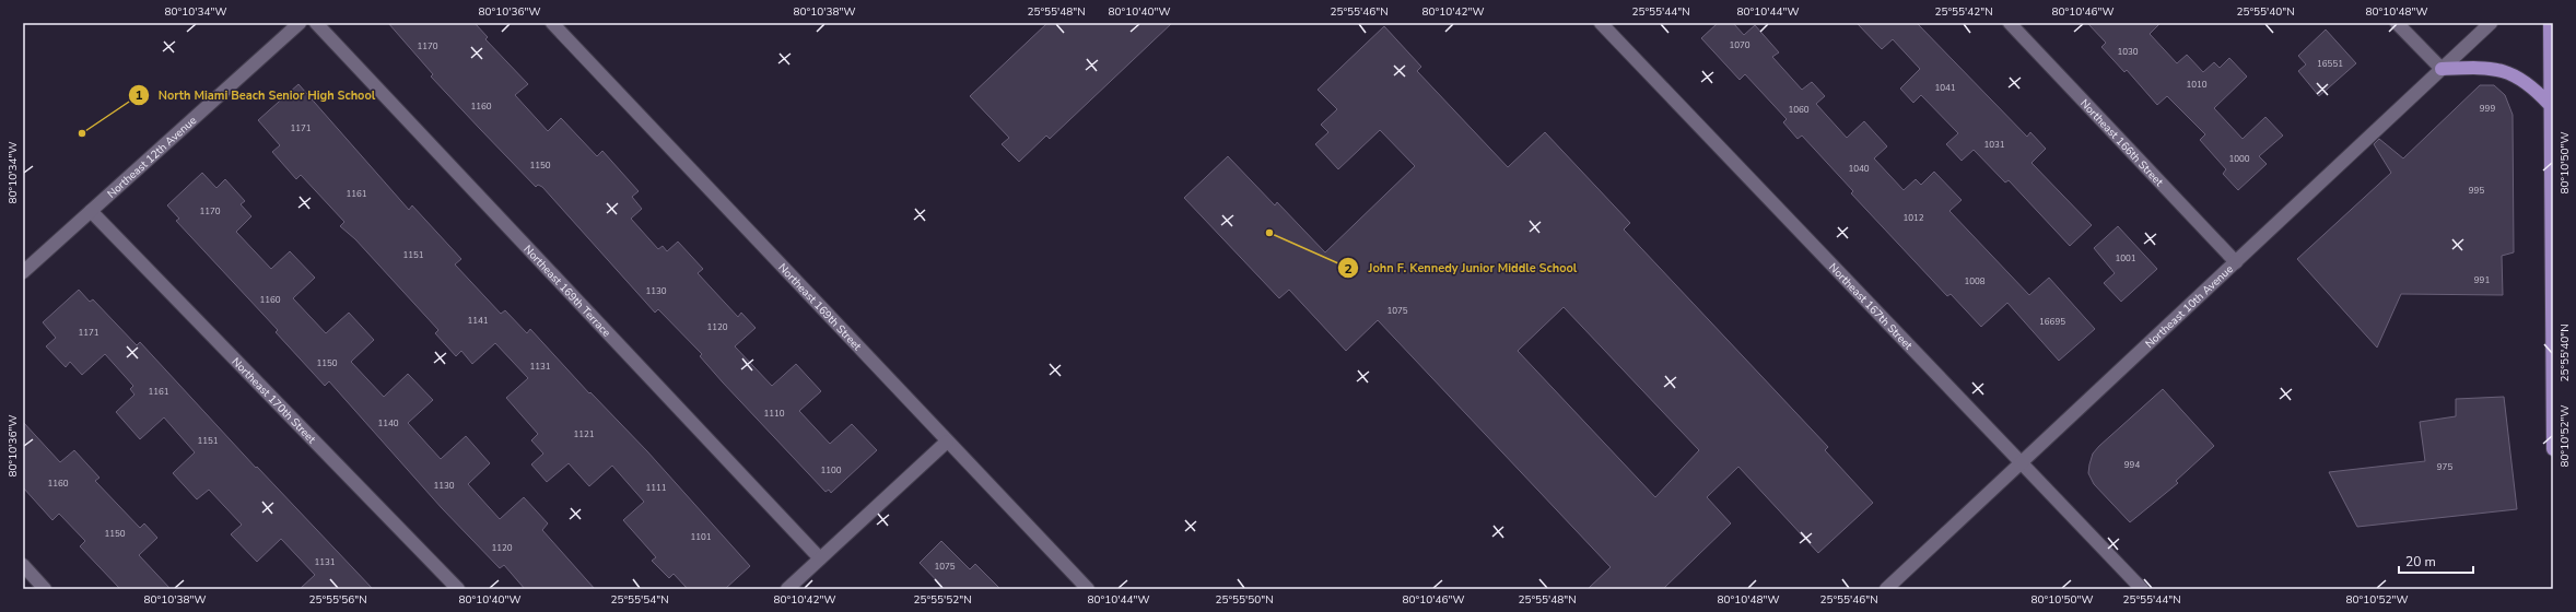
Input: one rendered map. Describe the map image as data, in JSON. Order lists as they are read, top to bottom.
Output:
{
  "streets": {
    "street": [
      "Northeast 166th Street",
      "Northeast 12th Avenue",
      "Northeast 169th Terrace",
      "Northeast 167th Street",
      "Northeast 10th Avenue",
      "Northeast 169th Street",
      "Northeast 170th Street"
    ]
  },
  "crossings": [
    ["Northeast 166th Street", "Northeast 10th Avenue"],
    ["Northeast 12th Avenue", "Northeast 170th Street"],
    ["Northeast 167th Street", "Northeast 10th Avenue"]
  ],
  "places": ["North Miami Beach Senior High School", "John F. Kennedy Junior Middle School"],
  "house_numbers": [
    "1070",
    "1170",
    "1030",
    "16551",
    "1010",
    "1041",
    "1160",
    "999",
    "1060",
    "1171",
    "1031",
    "1000",
    "1150",
    "1040",
    "995",
    "1161",
    "1170",
    "1012",
    "1151",
    "1001",
    "991",
    "1008",
    "1130",
    "1160",
    "1075",
    "1141",
    "16695",
    "1120",
    "1171",
    "1150",
    "1131",
    "1161",
    "1110",
    "1140",
    "1121",
    "1151",
    "994",
    "975",
    "1100",
    "1160",
    "1130",
    "1111",
    "1150",
    "1101",
    "1120",
    "1131",
    "1075"
  ],
  "scale_bar": "20 m",
  "coordinates": [
    "80°10'34\"W",
    "80°10'36\"W",
    "80°10'38\"W",
    "25°55'48\"N",
    "80°10'40\"W",
    "25°55'46\"N",
    "80°10'42\"W",
    "25°55'44\"N",
    "80°10'44\"W",
    "25°55'42\"N",
    "80°10'46\"W",
    "25°55'40\"N",
    "80°10'48\"W",
    "80°10'50\"W",
    "80°10'52\"W",
    "25°55'56\"N",
    "25°55'54\"N",
    "25°55'52\"N",
    "25°55'50\"N"
  ]
}
